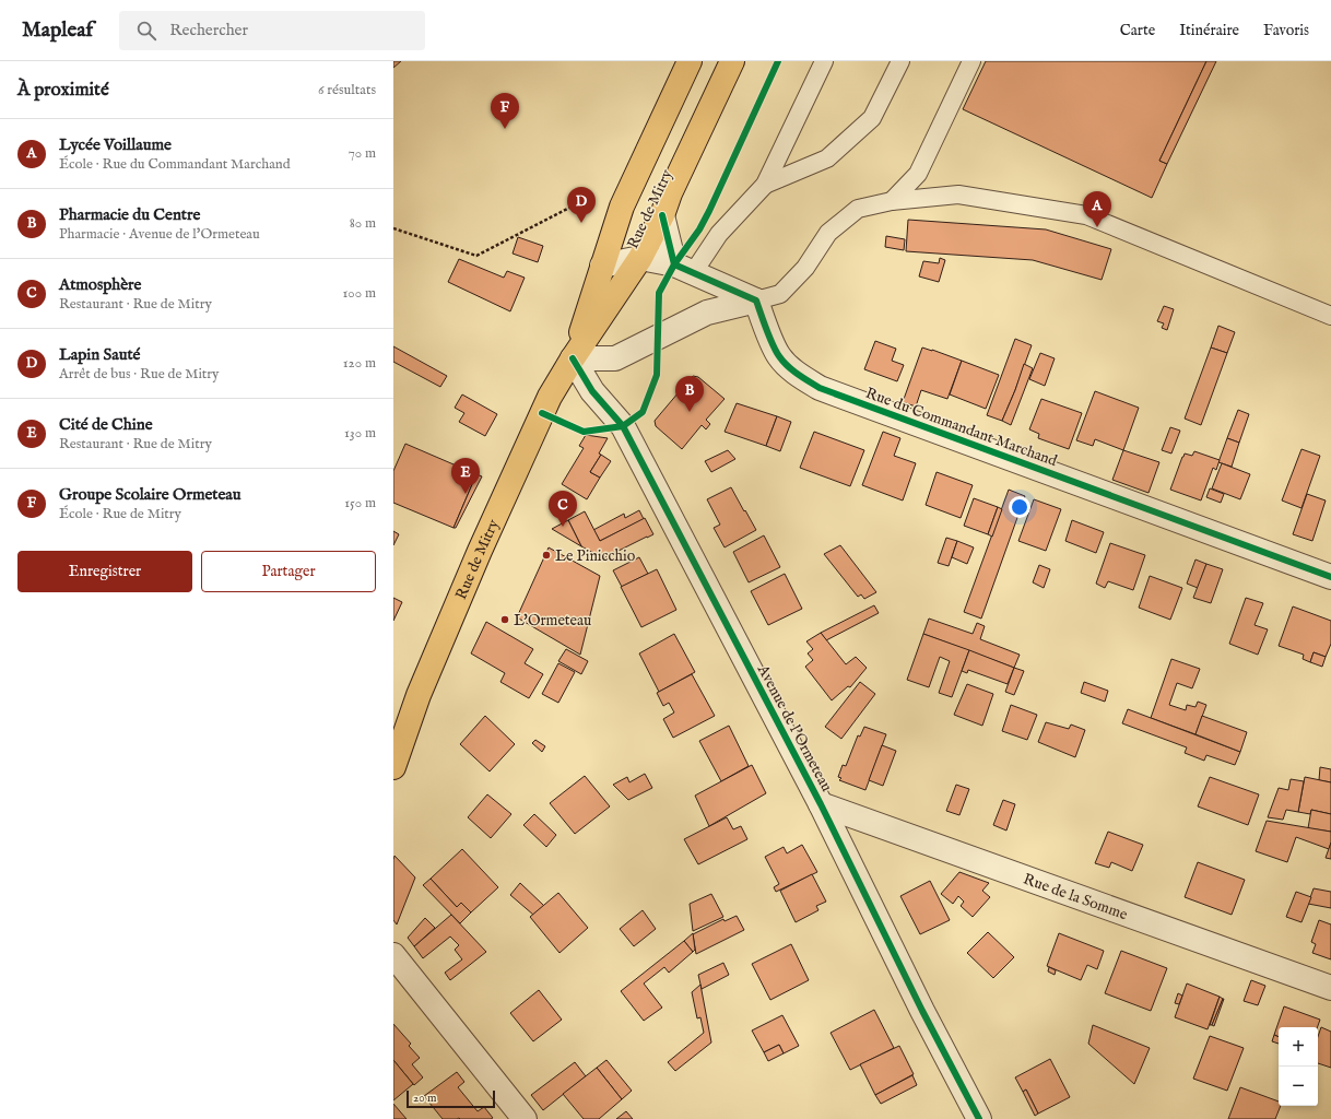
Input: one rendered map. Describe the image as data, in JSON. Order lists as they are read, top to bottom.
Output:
{
  "streets": {
    "main road": ["Rue de Mitry"],
    "street": ["Rue du Commandant Marchand", "Avenue de l'Ormeteau", "Rue de la Somme"]
  },
  "crossings": [
    ["Rue de Mitry", "Avenue de l'Ormeteau"],
    ["Avenue de l'Ormeteau", "Rue de la Somme"]
  ],
  "places": ["Le Pinicchio", "L'Ormeteau"],
  "scale_bar": "20 m",
  "page": {
    "header": "Mapleaf",
    "search": "Rechercher",
    "nav": ["Carte", "Itinéraire", "Favoris"],
    "heading": ["À proximité", "6 résultats"],
    "pins": [
      "F",
      "D",
      "A",
      "B",
      "E",
      "C"
    ],
    "list": [
      {
        "mark": "A",
        "name": "Lycée Voillaume",
        "note": "École · Rue du Commandant Marchand",
        "value": "70 m"
      },
      {
        "mark": "B",
        "name": "Pharmacie du Centre",
        "note": "Pharmacie · Avenue de l'Ormeteau",
        "value": "80 m"
      },
      {
        "mark": "C",
        "name": "Atmosphère",
        "note": "Restaurant · Rue de Mitry",
        "value": "100 m"
      },
      {
        "mark": "D",
        "name": "Lapin Sauté",
        "note": "Arrêt de bus · Rue de Mitry",
        "value": "120 m"
      },
      {
        "mark": "E",
        "name": "Cité de Chine",
        "note": "Restaurant · Rue de Mitry",
        "value": "130 m"
      },
      {
        "mark": "F",
        "name": "Groupe Scolaire Ormeteau",
        "note": "École · Rue de Mitry",
        "value": "150 m"
      }
    ],
    "buttons": ["Enregistrer", "Partager"],
    "map_buttons": ["+", "−"],
    "scale": "20 m"
  }
}
